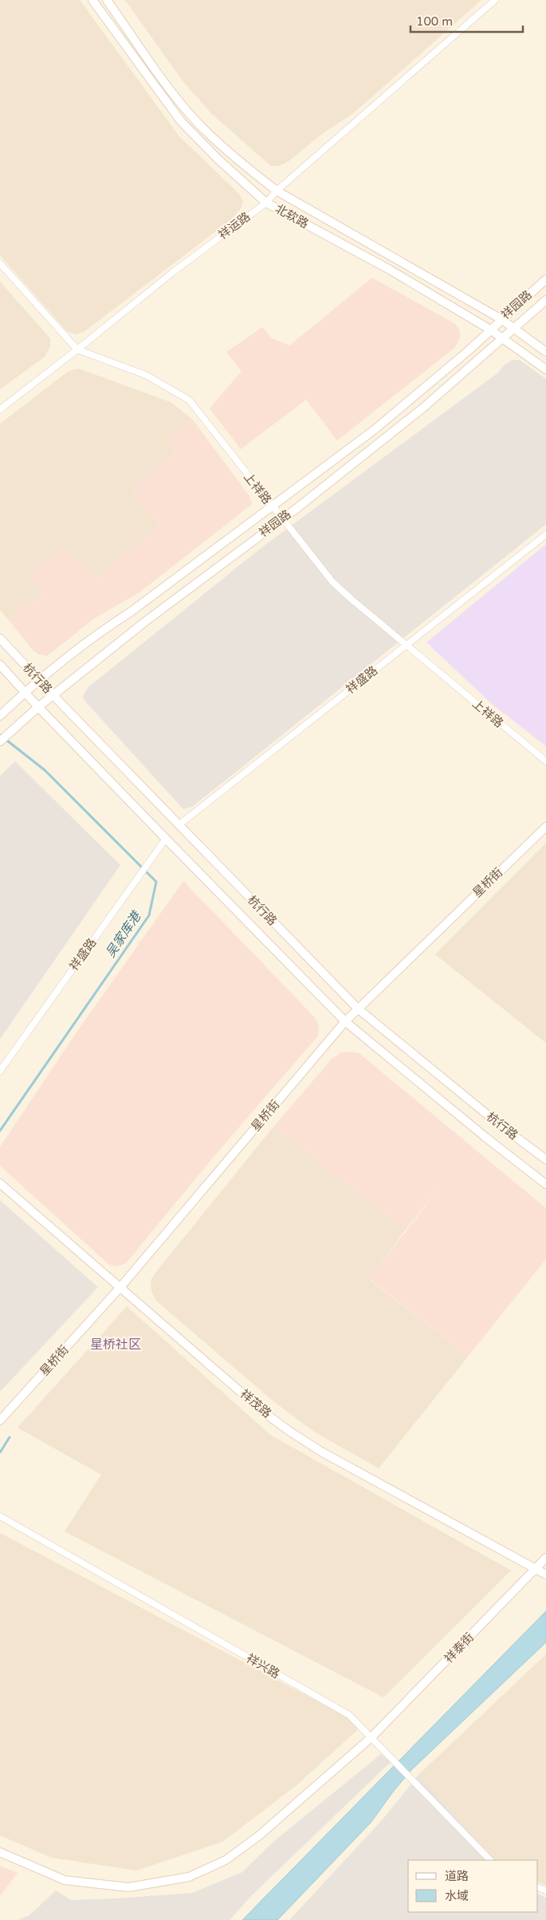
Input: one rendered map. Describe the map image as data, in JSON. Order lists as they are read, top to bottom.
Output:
{
  "streets": {
    "street": [
      "北软路",
      "祥运路",
      "祥园路",
      "上祥路",
      "杭行路",
      "祥盛路",
      "星桥街",
      "祥茂路",
      "祥泰街",
      "祥兴路"
    ]
  },
  "crossings": [
    ["北软路", "祥运路"],
    ["北软路", "祥园路"],
    ["祥运路", "上祥路"],
    ["祥园路", "上祥路"],
    ["祥园路", "杭行路"],
    ["上祥路", "祥盛路"],
    ["杭行路", "祥盛路"],
    ["杭行路", "星桥街"],
    ["星桥街", "祥茂路"],
    ["祥茂路", "祥泰街"],
    ["祥泰街", "祥兴路"]
  ],
  "districts": ["星桥社区"],
  "water": ["吴家库港"],
  "legend": ["道路", "水域"],
  "scale_bar": "100 m"
}
